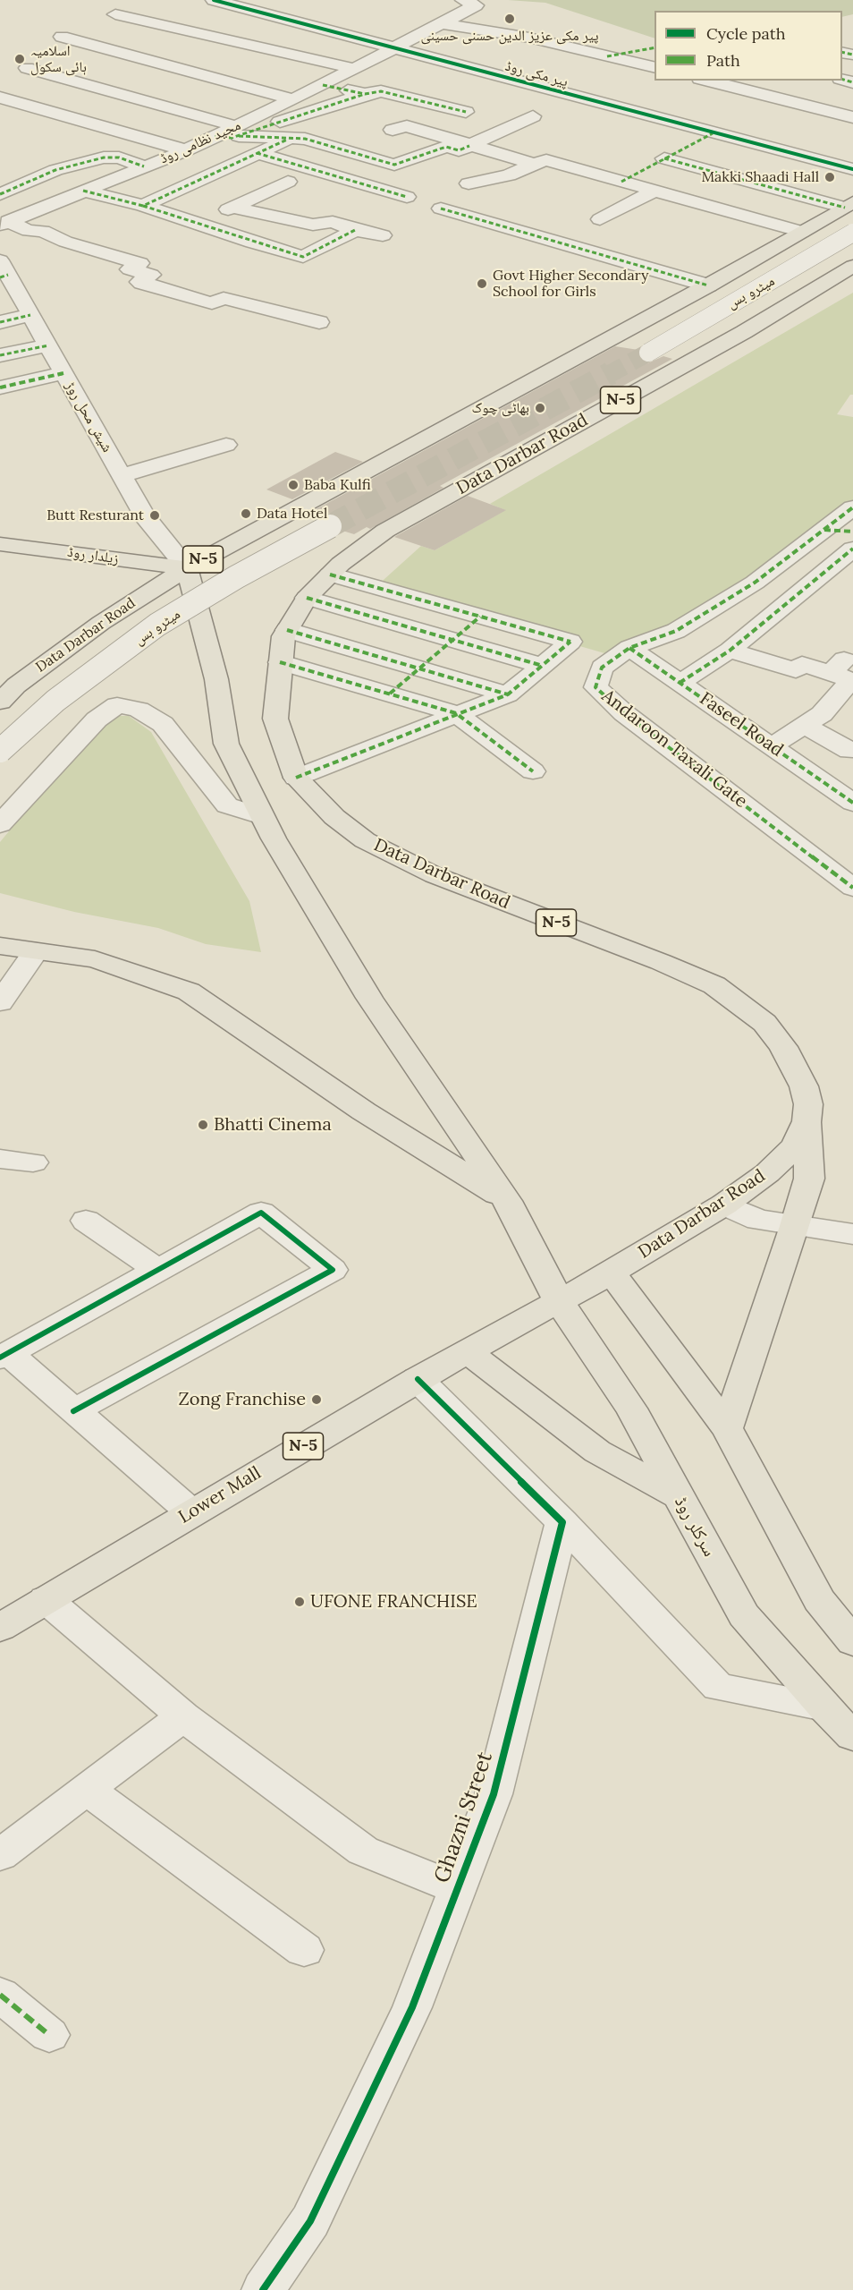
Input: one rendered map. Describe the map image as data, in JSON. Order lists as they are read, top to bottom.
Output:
{
  "streets": {
    "main road": [
      "N-5",
      "Data Darbar Road",
      "زیلدار روڈ",
      "Lower Mall",
      "سرکلر روڈ"
    ],
    "street": [
      "پیر مکی روڈ",
      "مجید نظامی روڈ",
      "میٹرو بس",
      "شیش محل روڑ",
      "Faseel Road",
      "Andaroon Taxali Gate",
      "Ghazni Street"
    ]
  },
  "crossings": [
    ["پیر مکی روڈ", "مجید نظامی روڈ"],
    ["شیش محل روڑ", "Data Darbar Road"],
    ["شیش محل روڑ", "زیلدار روڈ"],
    ["شیش محل روڑ", "سرکلر روڈ"],
    ["Data Darbar Road", "زیلدار روڈ"],
    ["Data Darbar Road", "Lower Mall"],
    ["Data Darbar Road", "سرکلر روڈ"],
    ["زیلدار روڈ", "سرکلر روڈ"],
    ["Faseel Road", "Andaroon Taxali Gate"],
    ["Lower Mall", "سرکلر روڈ"]
  ],
  "places": [
    "پیر مکی عزیز الدین حسنی حسینی",
    "اسلامیہ ہائی سکول",
    "Makki Shaadi Hall",
    "Govt Higher Secondary School for Girls",
    "بھاٹی چوک",
    "Baba Kulfi",
    "Data Hotel",
    "Butt Resturant",
    "Bhatti Cinema",
    "Zong Franchise",
    "UFONE FRANCHISE"
  ],
  "legend": ["Cycle path", "Path"]
}
